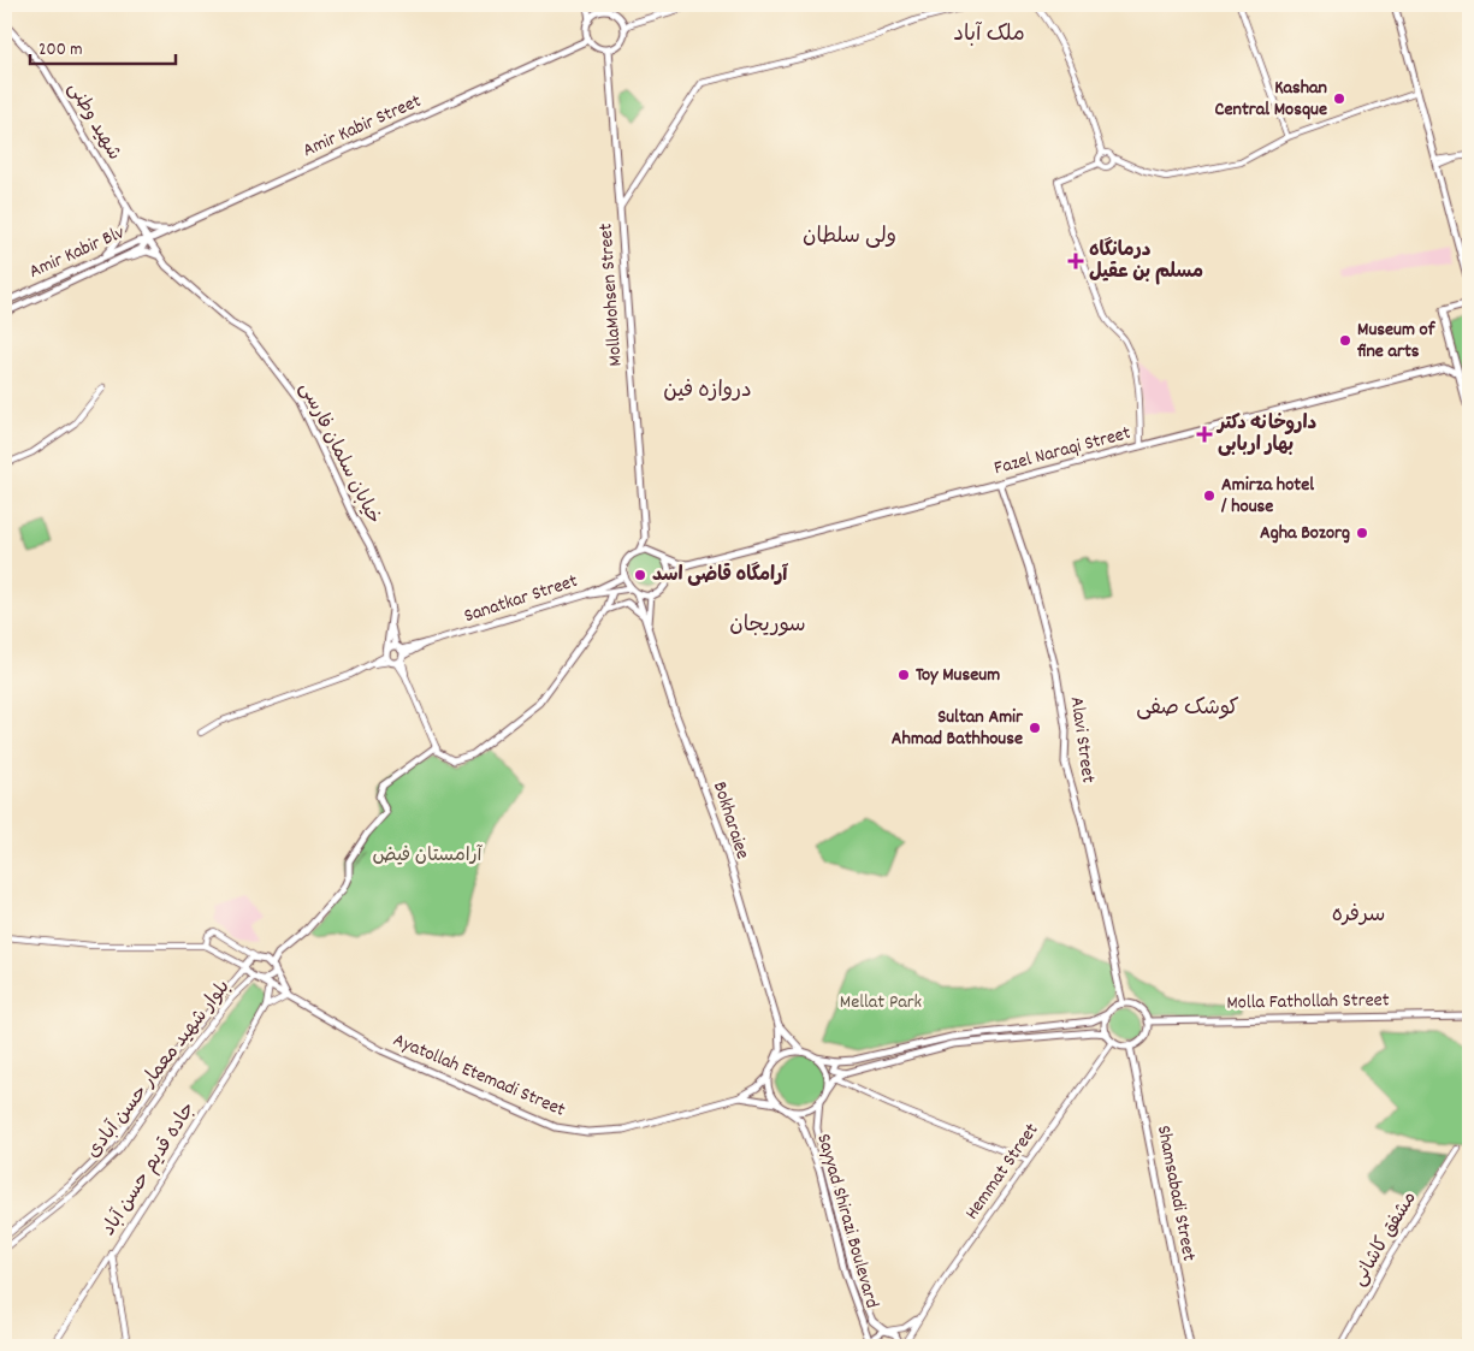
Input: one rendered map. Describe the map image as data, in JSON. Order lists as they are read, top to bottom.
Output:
{
  "streets": {
    "main road": [
      "شهید وطنی",
      "Amir Kabir Street",
      "Amir Kabir Blv",
      "MollaMohsen Street",
      "Fazel Naraqi Street",
      "خیابان سلمان فارسی",
      "Sanatkar Street",
      "Alavi Street",
      "Bokharaiee",
      "Molla Fathollah Street",
      "Ayatollah Etemadi Street",
      "Shamsabadi Street",
      "Sayyad Shirazi Boulevard"
    ],
    "street": [
      "بلوار شهید معمار حسن آبادی",
      "جاده قدیم حسن آباد",
      "Hemmat Street",
      "مشفق کاشانی"
    ]
  },
  "crossings": [
    ["شهید وطنی", "Amir Kabir Street"],
    ["شهید وطنی", "Amir Kabir Blv"],
    ["شهید وطنی", "خیابان سلمان فارسی"],
    ["Amir Kabir Street", "Amir Kabir Blv"],
    ["Amir Kabir Street", "MollaMohsen Street"],
    ["Amir Kabir Street", "خیابان سلمان فارسی"],
    ["Amir Kabir Blv", "خیابان سلمان فارسی"],
    ["Fazel Naraqi Street", "Alavi Street"],
    ["Sanatkar Street", "Bokharaiee"],
    ["Alavi Street", "Molla Fathollah Street"],
    ["Alavi Street", "Hemmat Street"],
    ["Alavi Street", "Shamsabadi Street"],
    ["Bokharaiee", "Sayyad Shirazi Boulevard"],
    ["Molla Fathollah Street", "Hemmat Street"],
    ["Molla Fathollah Street", "Shamsabadi Street"],
    ["بلوار شهید معمار حسن آبادی", "Ayatollah Etemadi Street"],
    ["Ayatollah Etemadi Street", "جاده قدیم حسن آباد"],
    ["Hemmat Street", "Shamsabadi Street"],
    ["Hemmat Street", "Sayyad Shirazi Boulevard"]
  ],
  "districts": [
    "ملک آباد",
    "ولی سلطان",
    "دروازه فین",
    "سوریجان",
    "کوشک صفی",
    "سرفره"
  ],
  "parks": ["آرامستان فیض", "Mellat Park"],
  "places": {
    "other": [
      "Kashan Central Mosque",
      "Museum of fine arts",
      "Amirza hotel / house",
      "Agha Bozorg",
      "آرامگاه قاضی اسد",
      "Toy Museum",
      "Sultan Amir Ahmad Bathhouse"
    ],
    "health": ["درمانگاه مسلم بن عقیل", "داروخانه دکتر بهار اربابی"]
  },
  "scale_bar": "200 m"
}
